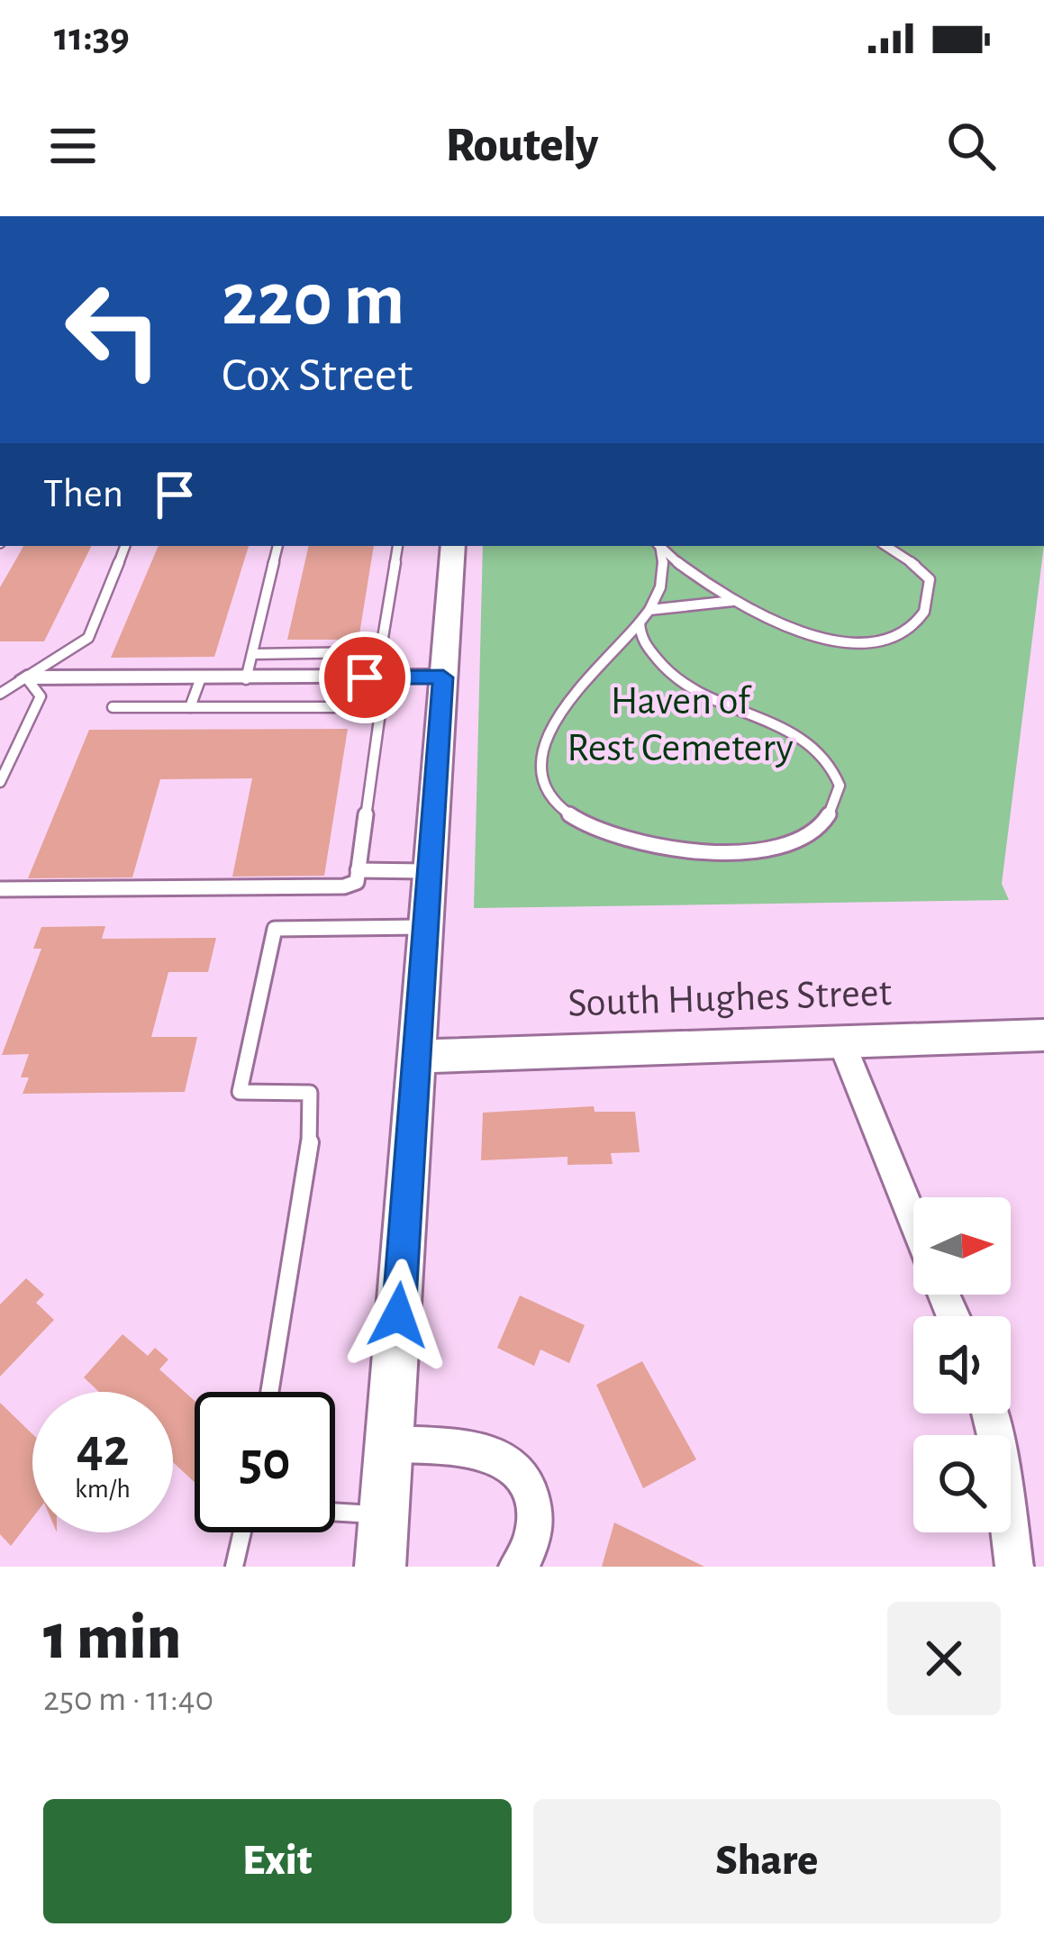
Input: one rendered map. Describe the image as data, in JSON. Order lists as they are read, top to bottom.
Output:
{
  "streets": {
    "main road": ["South Hughes Street"]
  },
  "parks": ["Haven of Rest Cemetery"],
  "north": "right",
  "page": {
    "status": "11:39",
    "header": "Routely",
    "turn": ["220 m", "Cox Street"],
    "then": "Then",
    "speed": "42 km/h",
    "limit": "50",
    "heading": ["1 min", "250 m · 11:40"],
    "buttons": ["Exit", "Share"]
  }
}
